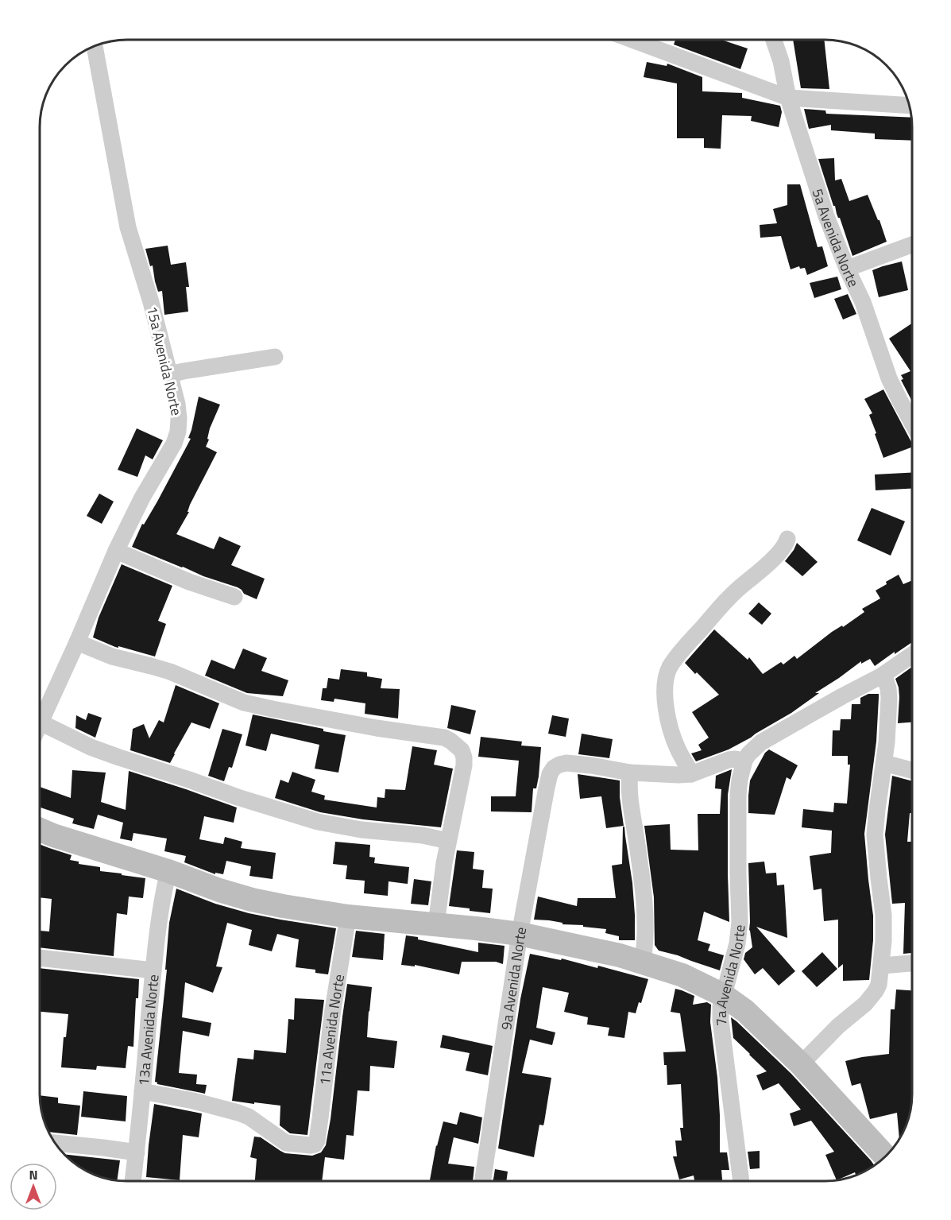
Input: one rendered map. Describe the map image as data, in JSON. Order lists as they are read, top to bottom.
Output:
{
  "streets": {
    "street": [
      "5a Avenida Norte",
      "15a Avenida Norte",
      "7a Avenida Norte",
      "9a Avenida Norte",
      "13a Avenida Norte",
      "11a Avenida Norte"
    ]
  },
  "crossings": [
    ["13a Avenida Norte", "11a Avenida Norte"]
  ],
  "north": "top"
}
